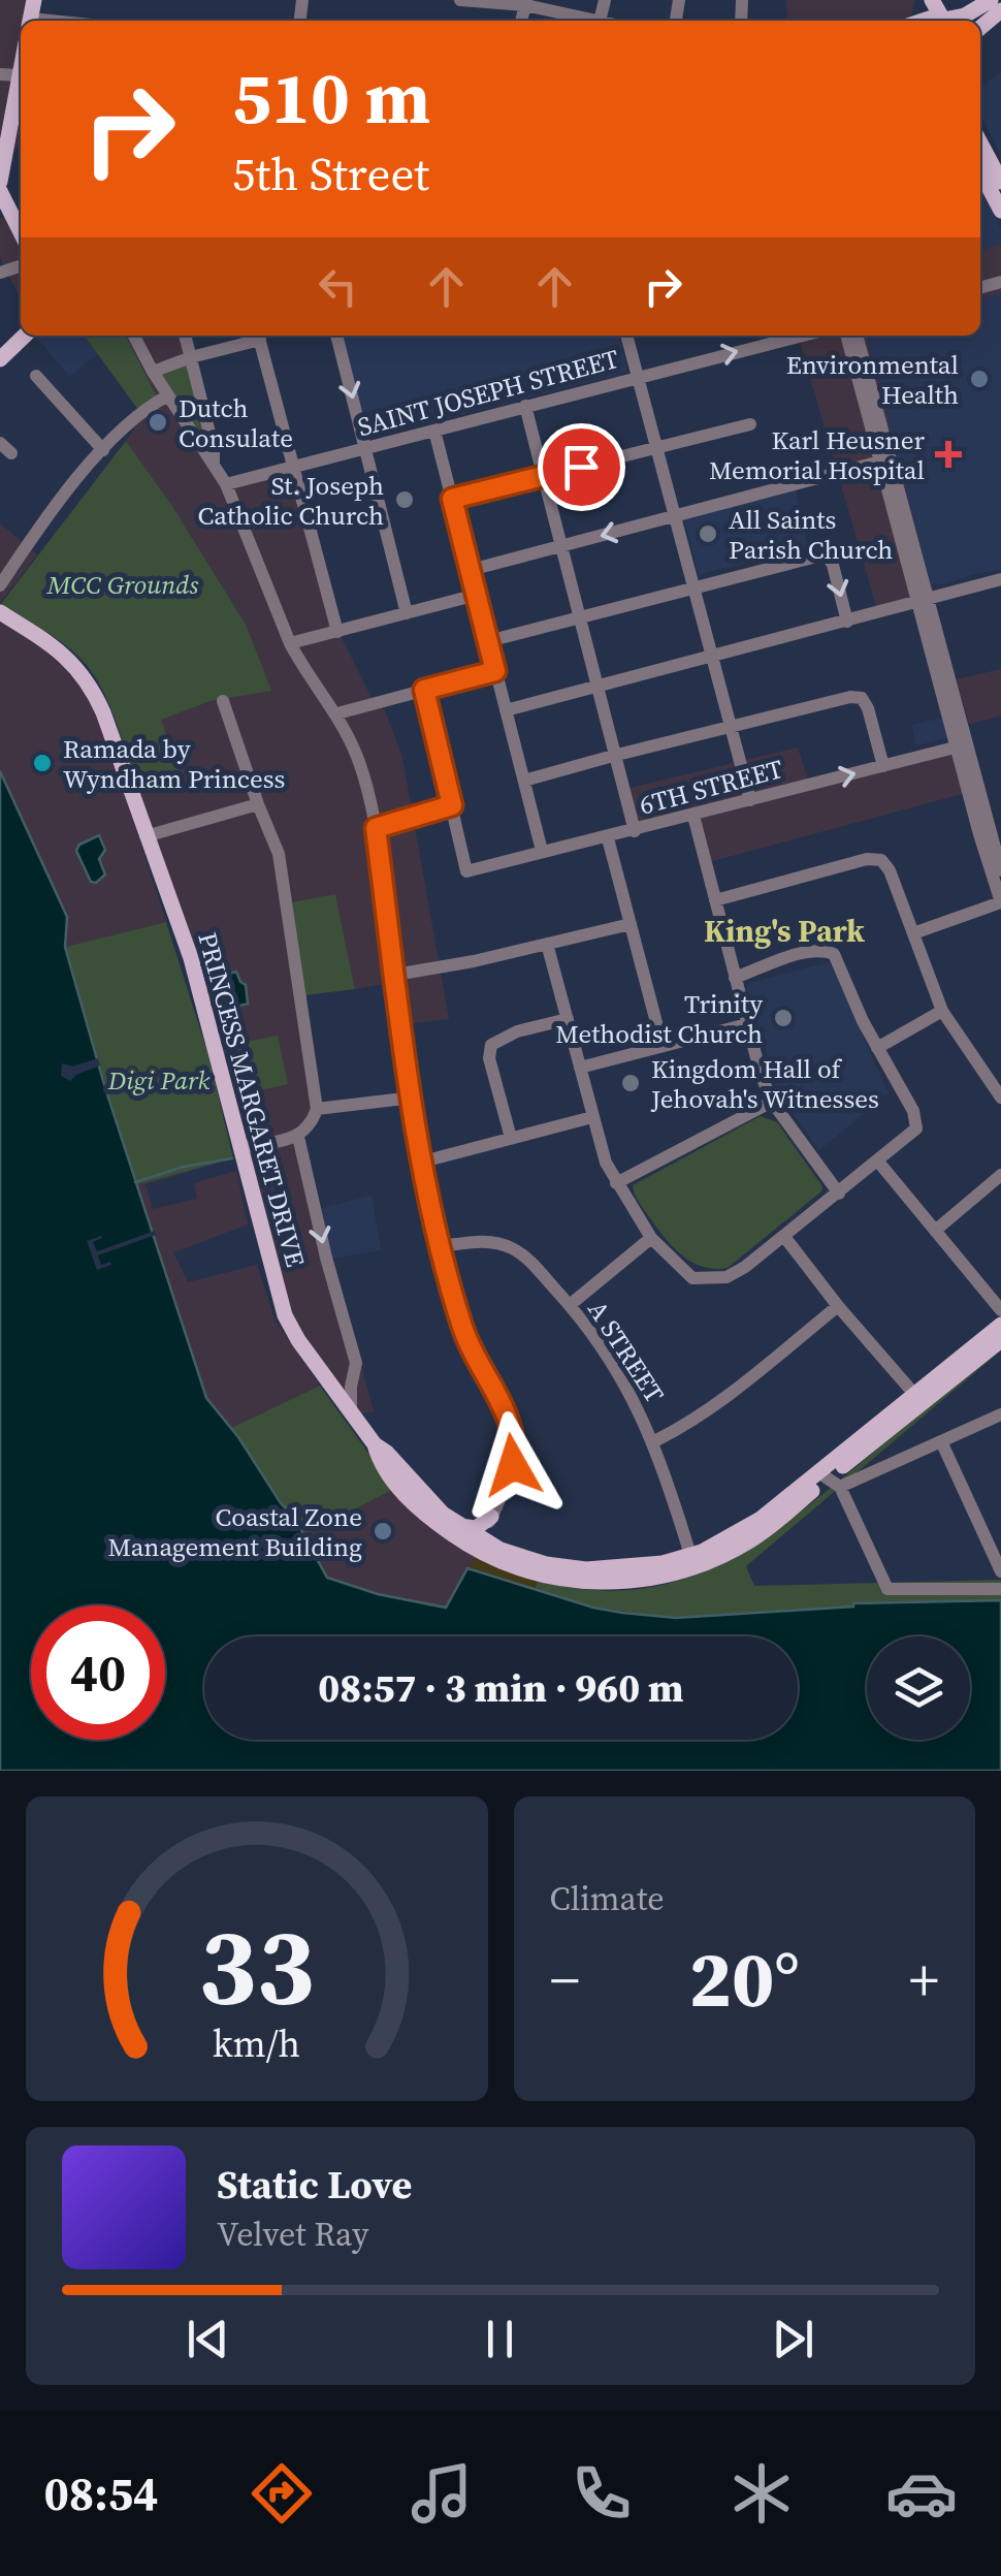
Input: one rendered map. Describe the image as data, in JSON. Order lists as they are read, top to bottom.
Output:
{
  "streets": {
    "main road": ["PRINCESS MARGARET DRIVE"],
    "street": ["SAINT JOSEPH STREET", "6TH STREET", "A STREET"]
  },
  "crossings": [
    ["PRINCESS MARGARET DRIVE", "A STREET"]
  ],
  "districts": ["King's Park"],
  "parks": ["MCC Grounds", "Digi Park"],
  "places": {
    "other": [
      "Environmental Health",
      "Dutch Consulate",
      "St. Joseph Catholic Church",
      "All Saints Parish Church",
      "Ramada by Wyndham Princess",
      "Trinity Methodist Church",
      "Kingdom Hall of Jehovah's Witnesses",
      "Coastal Zone Management Building"
    ],
    "health": ["Karl Heusner Memorial Hospital"]
  },
  "page": {
    "turn": ["510 m", "5th Street"],
    "limit": "40",
    "trip": "08:57 · 3 min · 960 m",
    "tile": "Climate",
    "heat": ["−", "20°", "+"],
    "song": ["Static Love", "Velvet Ray"],
    "tabs": "08:54",
    "gauge": ["33", "km/h"]
  }
}
